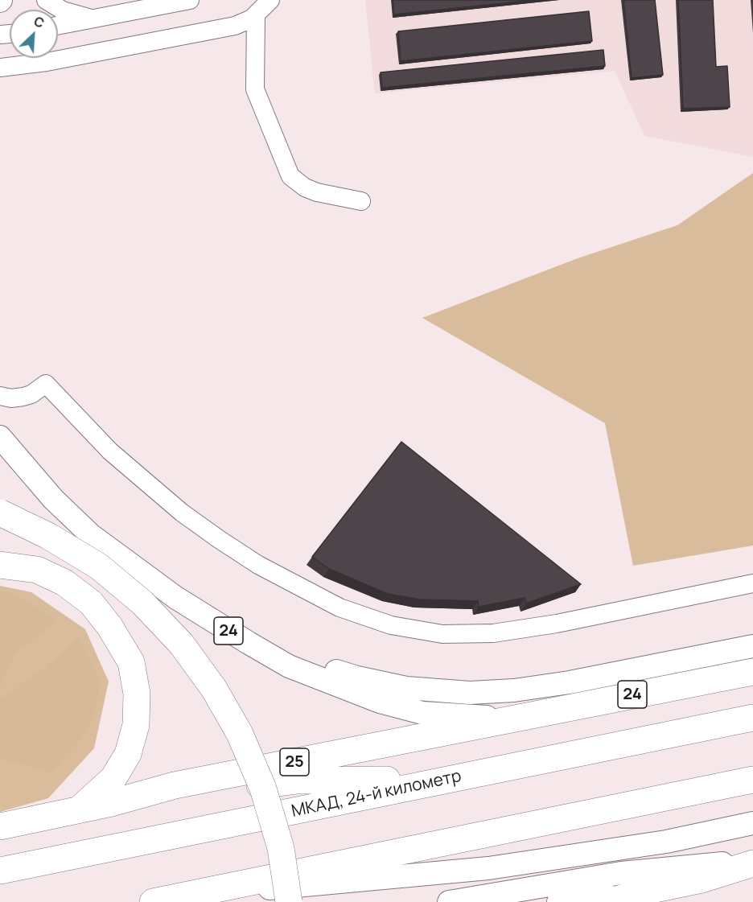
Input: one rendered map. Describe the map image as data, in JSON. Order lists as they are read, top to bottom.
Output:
{
  "streets": {
    "highway": ["24", "25", "МКАД, 24-й километр"]
  },
  "crossings": [
    ["24", "25"]
  ],
  "north": "top right"
}
